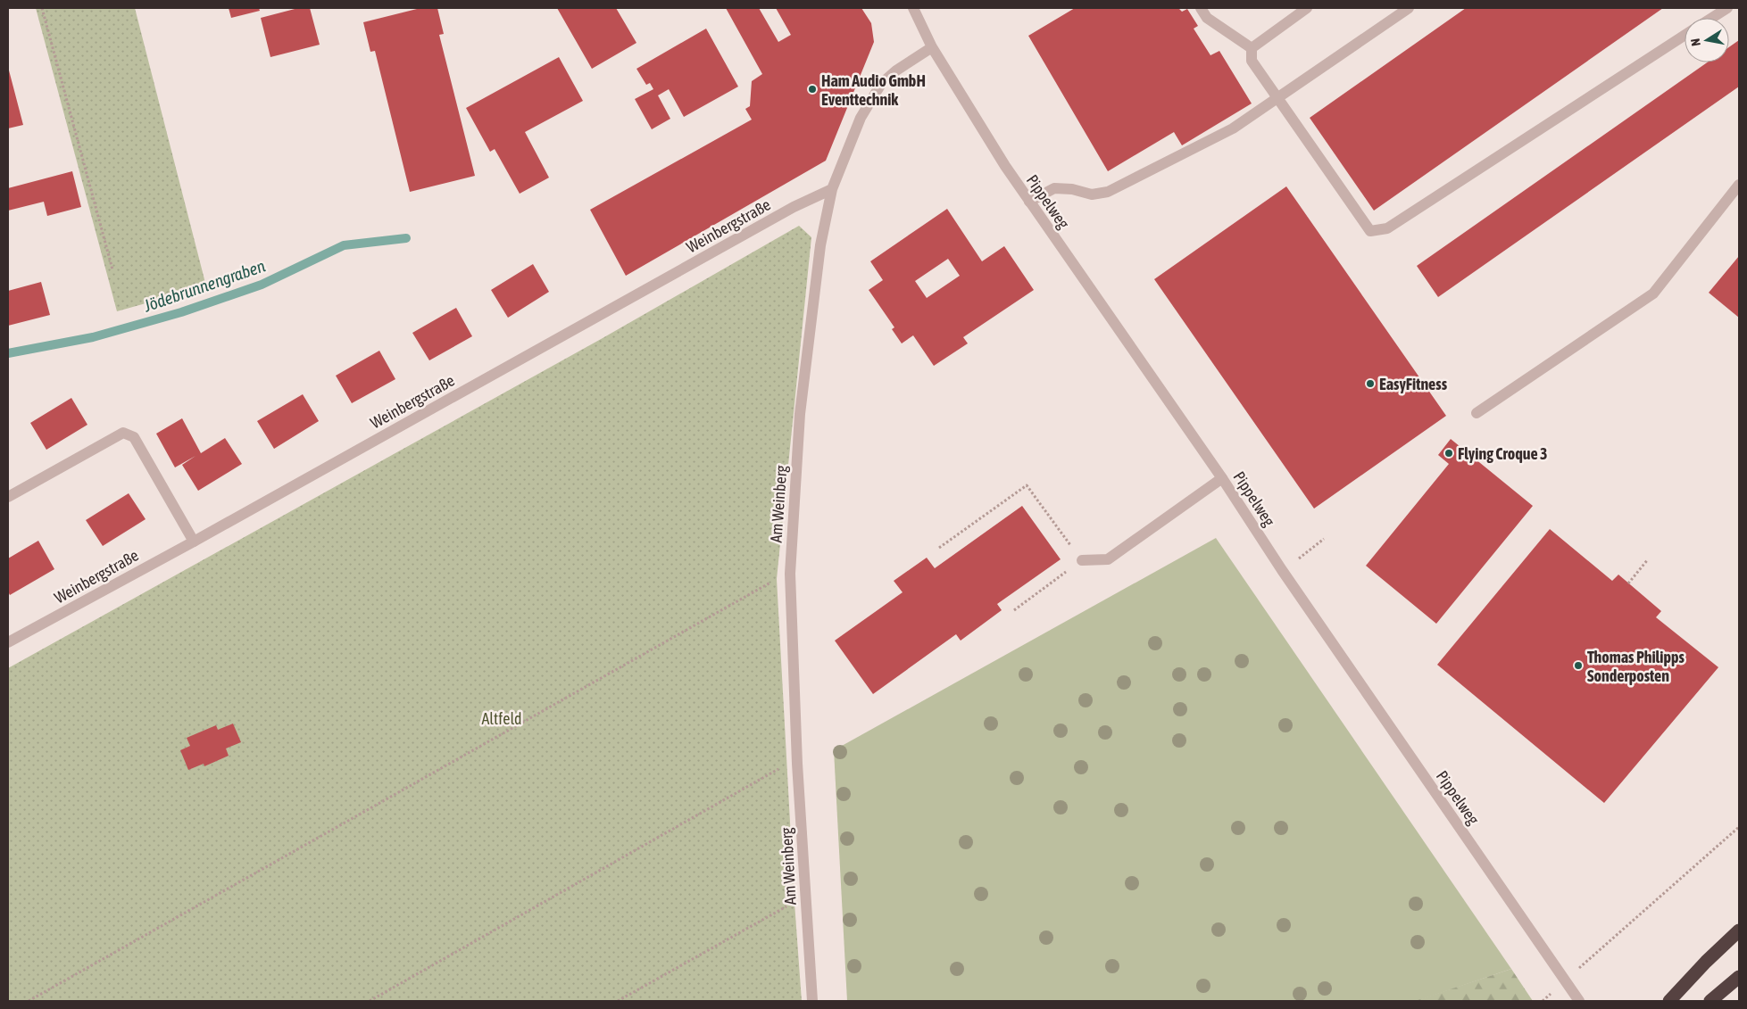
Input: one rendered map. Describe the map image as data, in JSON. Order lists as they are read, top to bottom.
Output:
{
  "streets": {
    "street": ["Pippelweg", "Weinbergstraße", "Am Weinberg"]
  },
  "crossings": [
    ["Pippelweg", "Am Weinberg"],
    ["Weinbergstraße", "Am Weinberg"]
  ],
  "water": ["Jödebrunnengraben"],
  "parks": ["Altfeld"],
  "places": [
    "Ham Audio GmbH Eventtechnik",
    "EasyFitness",
    "Flying Croque 3",
    "Thomas Philipps Sonderposten"
  ],
  "north": "left"
}
